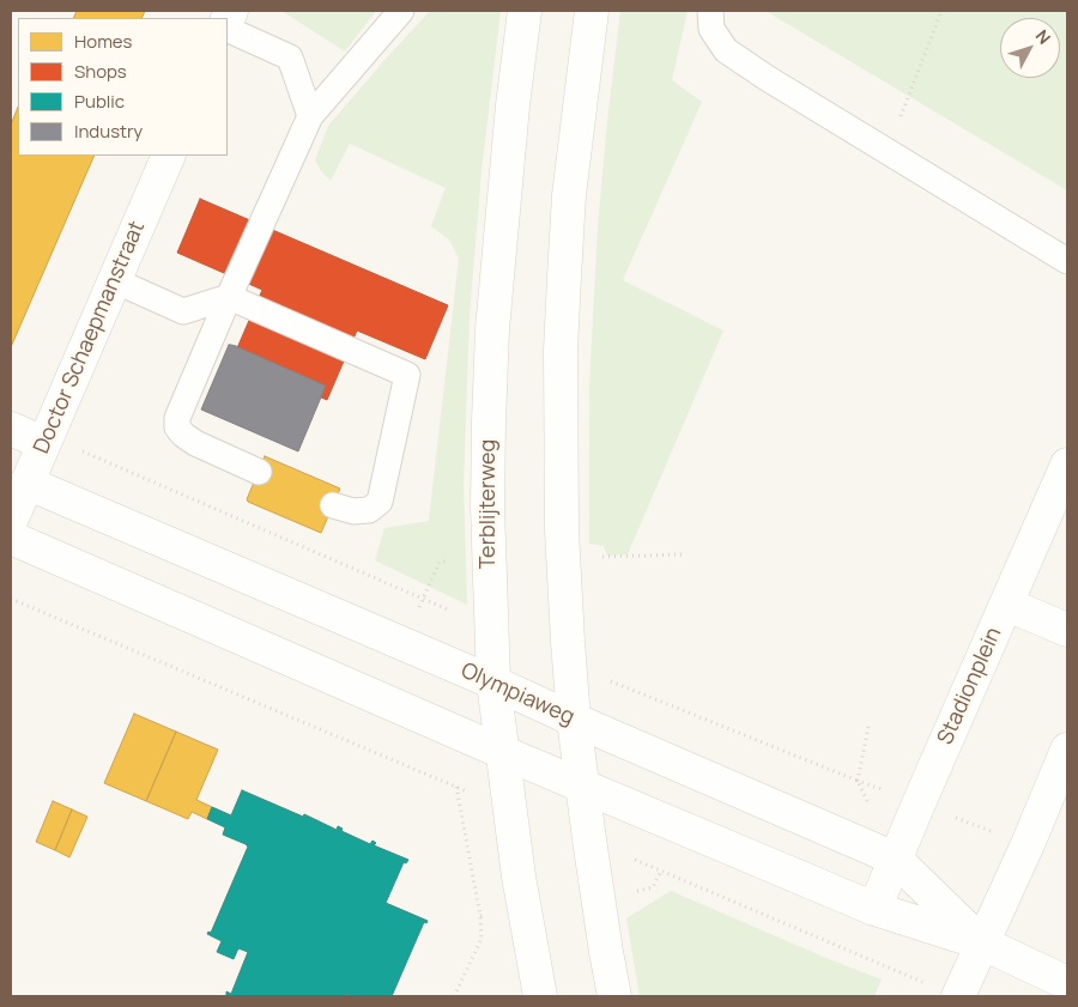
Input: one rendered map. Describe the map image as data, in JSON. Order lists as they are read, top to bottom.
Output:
{
  "streets": {
    "street": [
      "Doctor Schaepmanstraat",
      "Terblijterweg",
      "Stadionplein",
      "Olympiaweg"
    ]
  },
  "crossings": [
    ["Doctor Schaepmanstraat", "Olympiaweg"],
    ["Terblijterweg", "Olympiaweg"],
    ["Stadionplein", "Olympiaweg"]
  ],
  "legend": [
    "Homes",
    "Shops",
    "Public",
    "Industry"
  ],
  "north": "top right"
}
